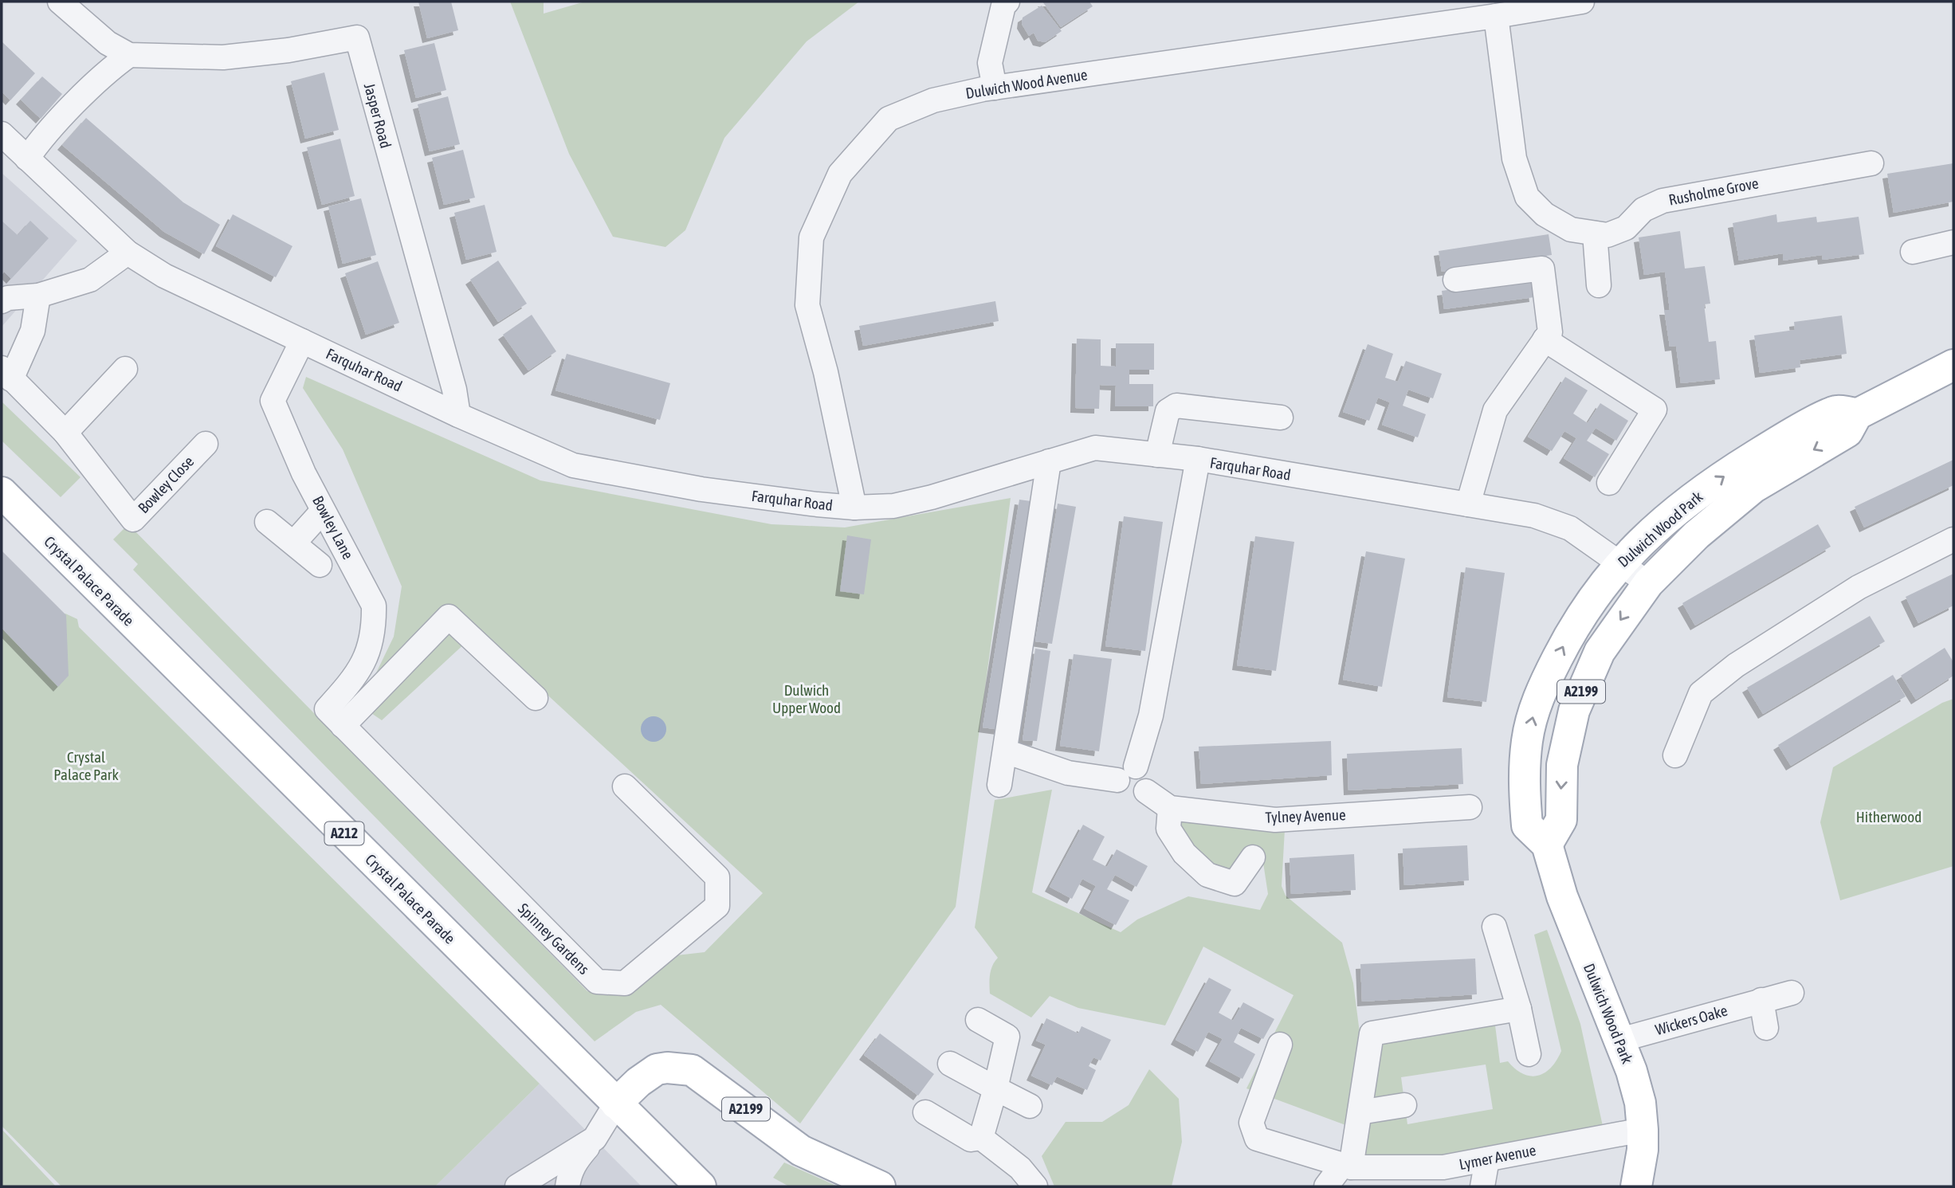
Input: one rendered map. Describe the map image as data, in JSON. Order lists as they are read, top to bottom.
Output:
{
  "streets": {
    "main road": [
      "Dulwich Wood Park",
      "Crystal Palace Parade",
      "A2199",
      "A212"
    ],
    "street": [
      "Dulwich Wood Avenue",
      "Jasper Road",
      "Rusholme Grove",
      "Farquhar Road",
      "Bowley Close",
      "Bowley Lane",
      "Tylney Avenue",
      "Spinney Gardens",
      "Wickers Oake",
      "Lymer Avenue"
    ]
  },
  "crossings": [
    ["Dulwich Wood Avenue", "Rusholme Grove"],
    ["Dulwich Wood Avenue", "Farquhar Road"],
    ["Jasper Road", "Farquhar Road"],
    ["Farquhar Road", "Bowley Lane"],
    ["Farquhar Road", "Dulwich Wood Park"],
    ["Bowley Lane", "Spinney Gardens"],
    ["Dulwich Wood Park", "Wickers Oake"],
    ["Dulwich Wood Park", "Lymer Avenue"],
    ["Crystal Palace Parade", "A2199"]
  ],
  "parks": ["Dulwich Upper Wood", "Crystal Palace Park", "Hitherwood"]
}
